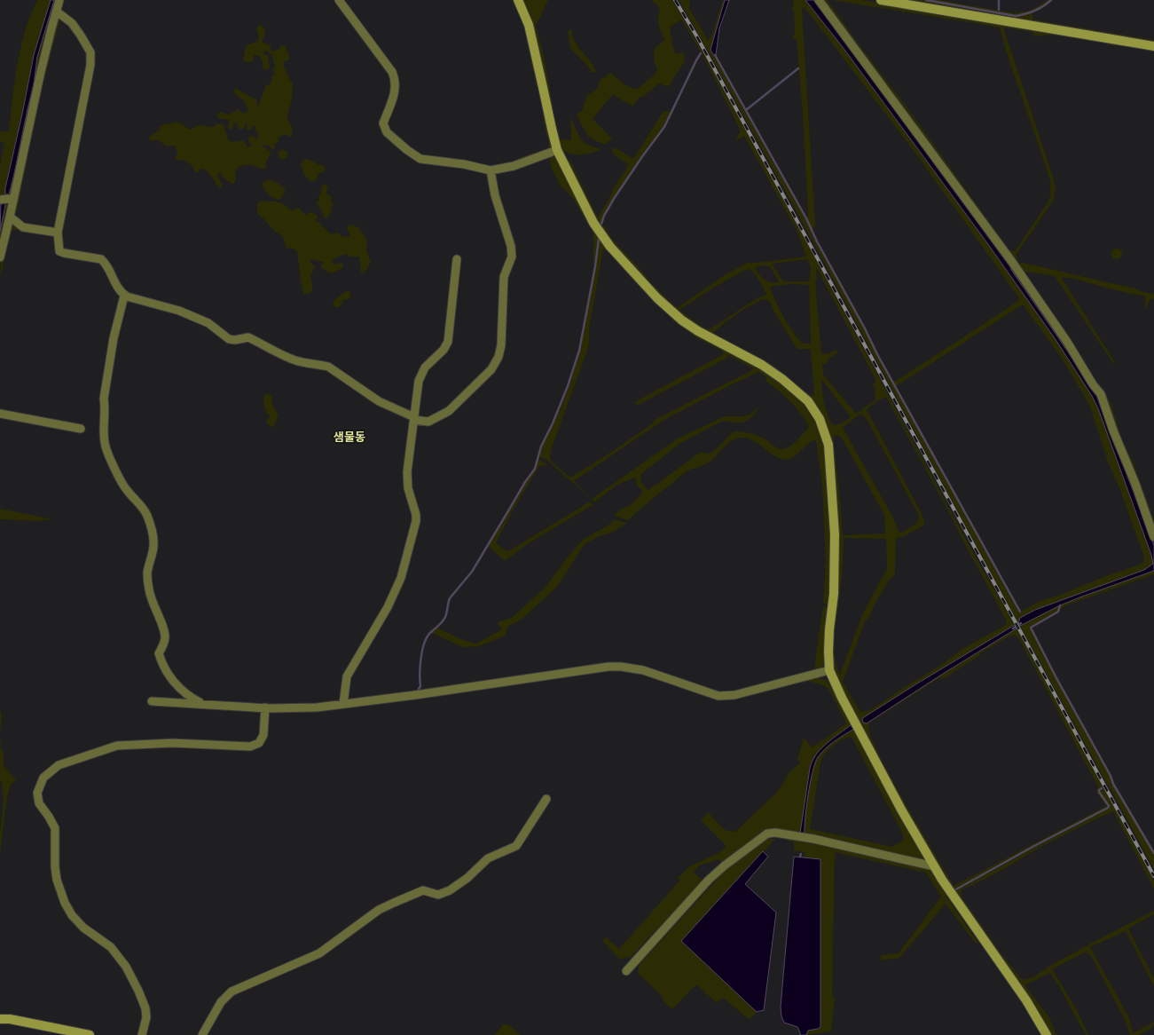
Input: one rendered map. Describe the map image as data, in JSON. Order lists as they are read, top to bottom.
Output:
{
  "districts": ["샘물동"]
}
